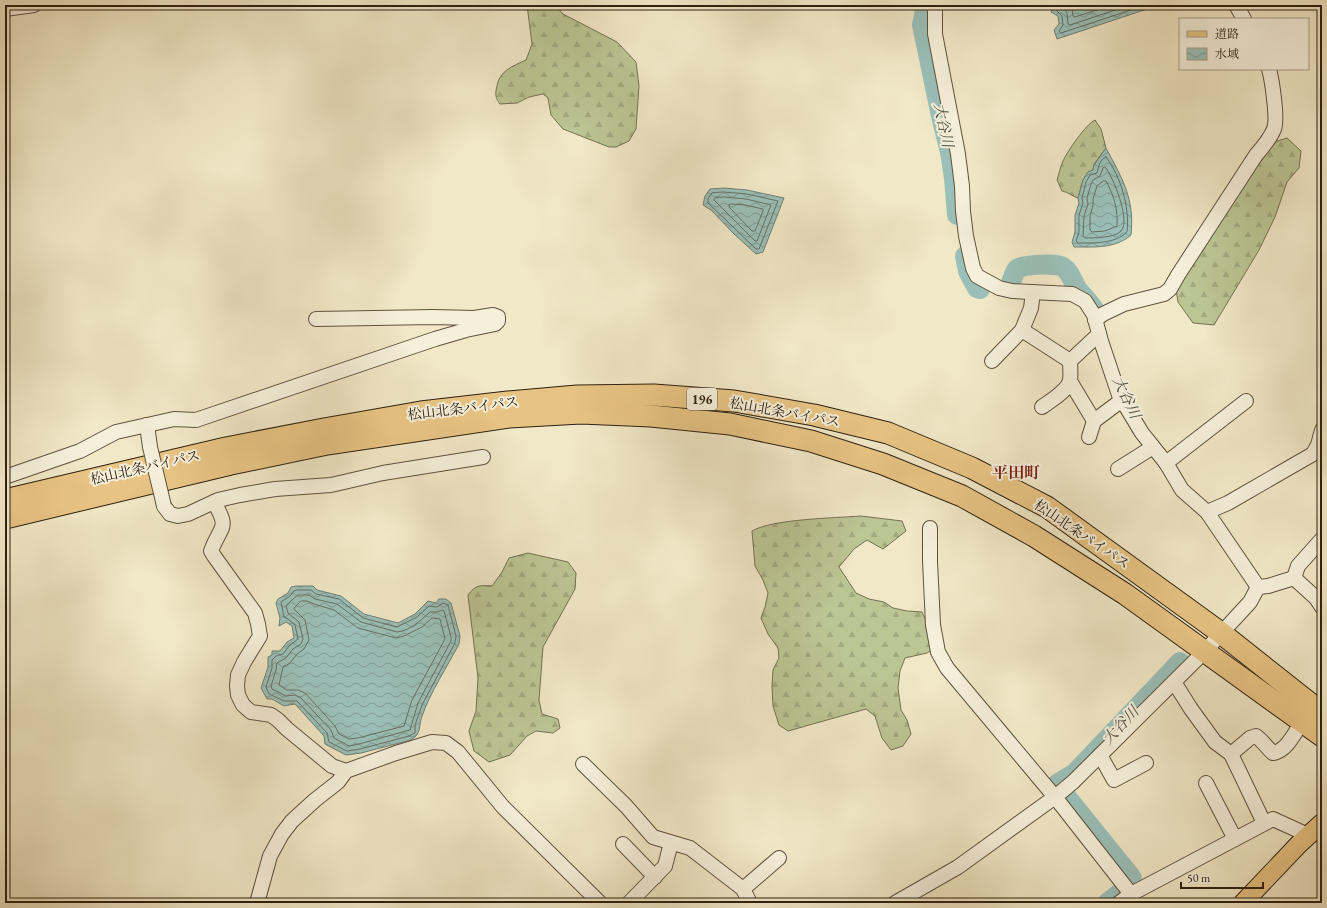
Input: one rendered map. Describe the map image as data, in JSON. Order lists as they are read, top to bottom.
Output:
{
  "streets": {
    "highway": ["196", "松山北条バイパス"]
  },
  "districts": ["平田町"],
  "water": ["大谷川"],
  "legend": ["道路", "水域"],
  "scale_bar": "50 m"
}
